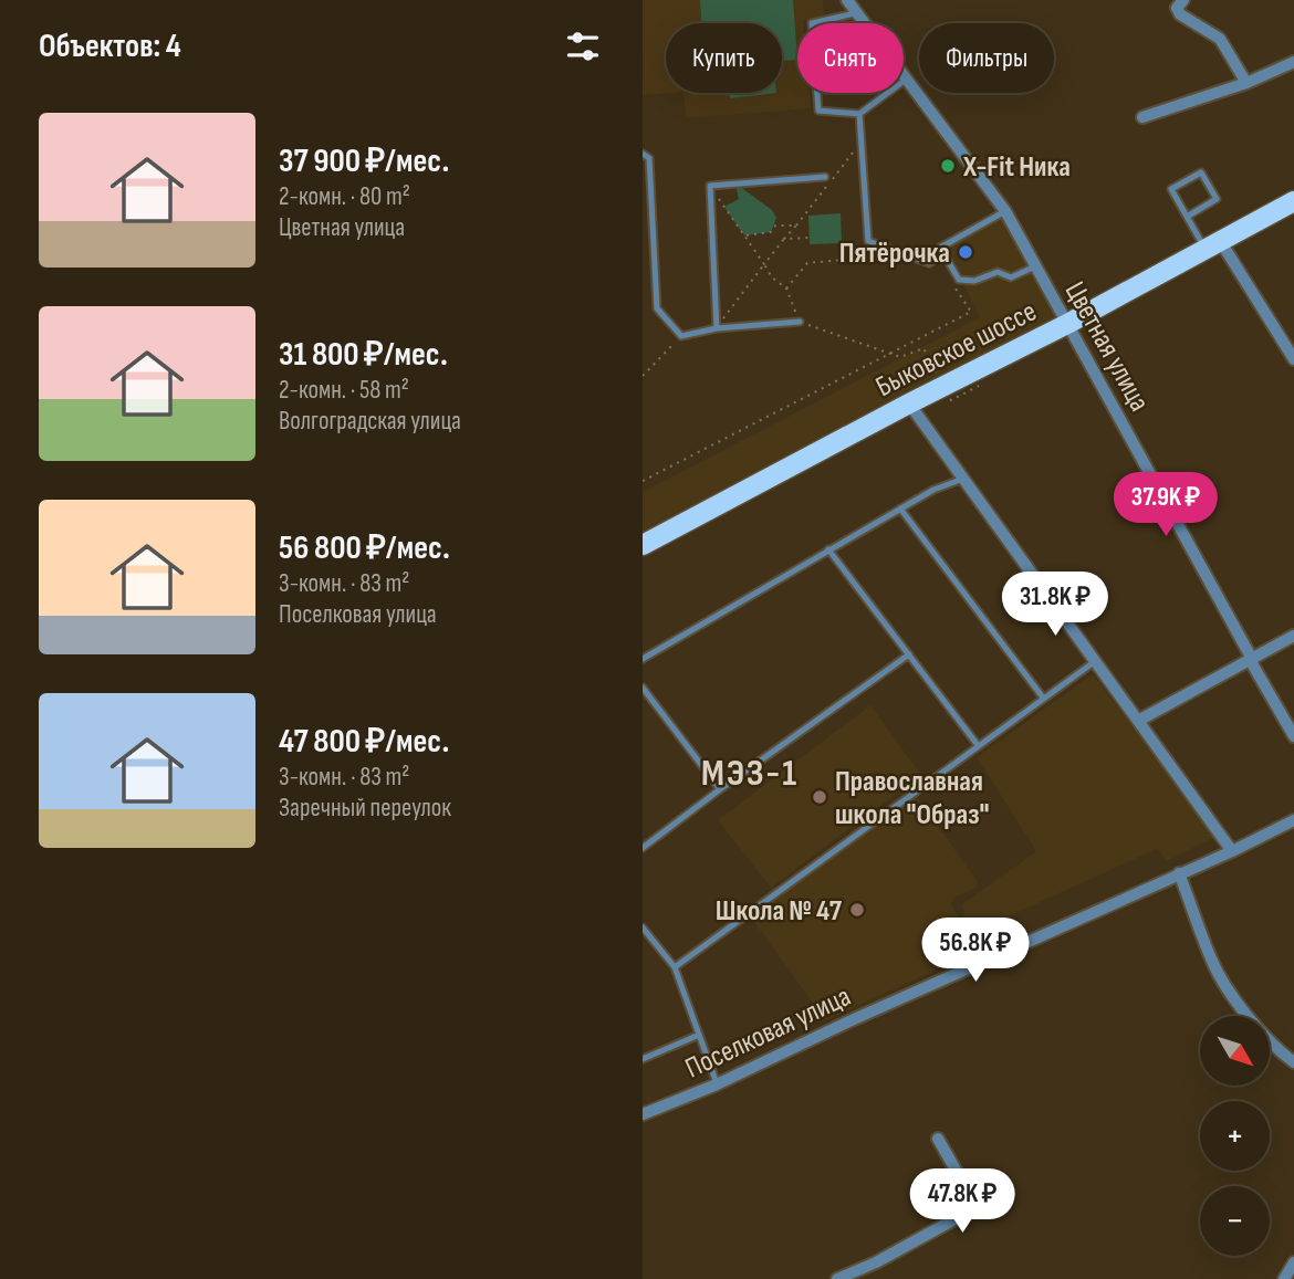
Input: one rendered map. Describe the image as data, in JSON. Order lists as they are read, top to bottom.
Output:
{
  "streets": {
    "main road": ["Быковское шоссе"],
    "street": ["Цветная улица", "Поселковая улица"]
  },
  "crossings": [
    ["Цветная улица", "Быковское шоссе"]
  ],
  "districts": ["МЭЗ-1"],
  "places": [
    "X-Fit Ника",
    "Пятёрочка",
    "Православная школа \"Образ\"",
    "Школа № 47"
  ],
  "north": "bottom right",
  "page": {
    "heading": "Объектов: 4",
    "chip": ["Купить", "Снять", "Фильтры"],
    "list": [
      {
        "name": "37 900 ₽/мес.",
        "note": "2-комн. · 80 m² · Цветная улица"
      },
      {
        "name": "31 800 ₽/мес.",
        "note": "2-комн. · 58 m² · Волгоградская улица"
      },
      {
        "name": "56 800 ₽/мес.",
        "note": "3-комн. · 83 m² · Поселковая улица"
      },
      {
        "name": "47 800 ₽/мес.",
        "note": "3-комн. · 83 m² · Заречный переулок"
      }
    ],
    "price": [
      "37.9K ₽",
      "31.8K ₽",
      "56.8K ₽",
      "47.8K ₽"
    ],
    "map_buttons": ["+", "−"]
  }
}
